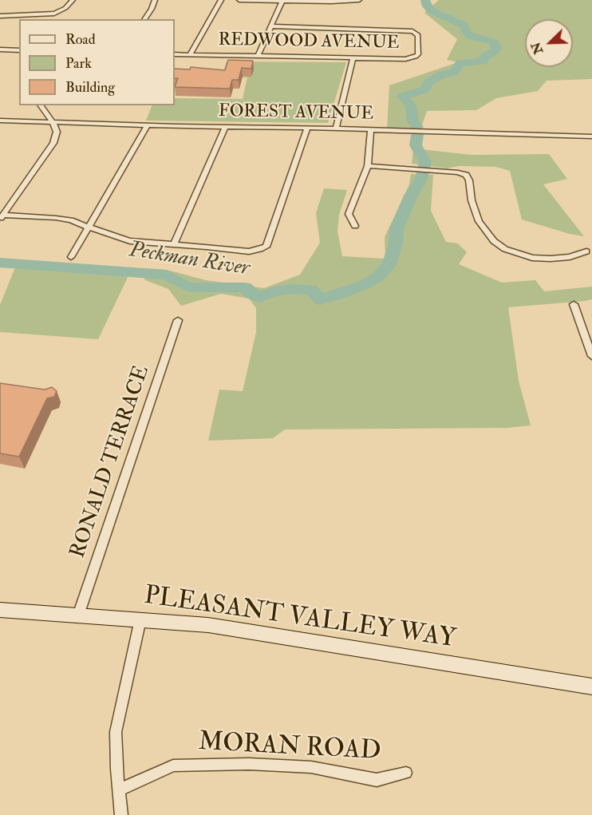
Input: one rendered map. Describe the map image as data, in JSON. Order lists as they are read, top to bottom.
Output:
{
  "streets": {
    "main road": ["PLEASANT VALLEY WAY"],
    "street": [
      "REDWOOD AVENUE",
      "FOREST AVENUE",
      "RONALD TERRACE",
      "MORAN ROAD"
    ]
  },
  "crossings": [
    ["RONALD TERRACE", "PLEASANT VALLEY WAY"]
  ],
  "water": ["Peckman River"],
  "legend": ["Road", "Park", "Building"],
  "north": "bottom left"
}
